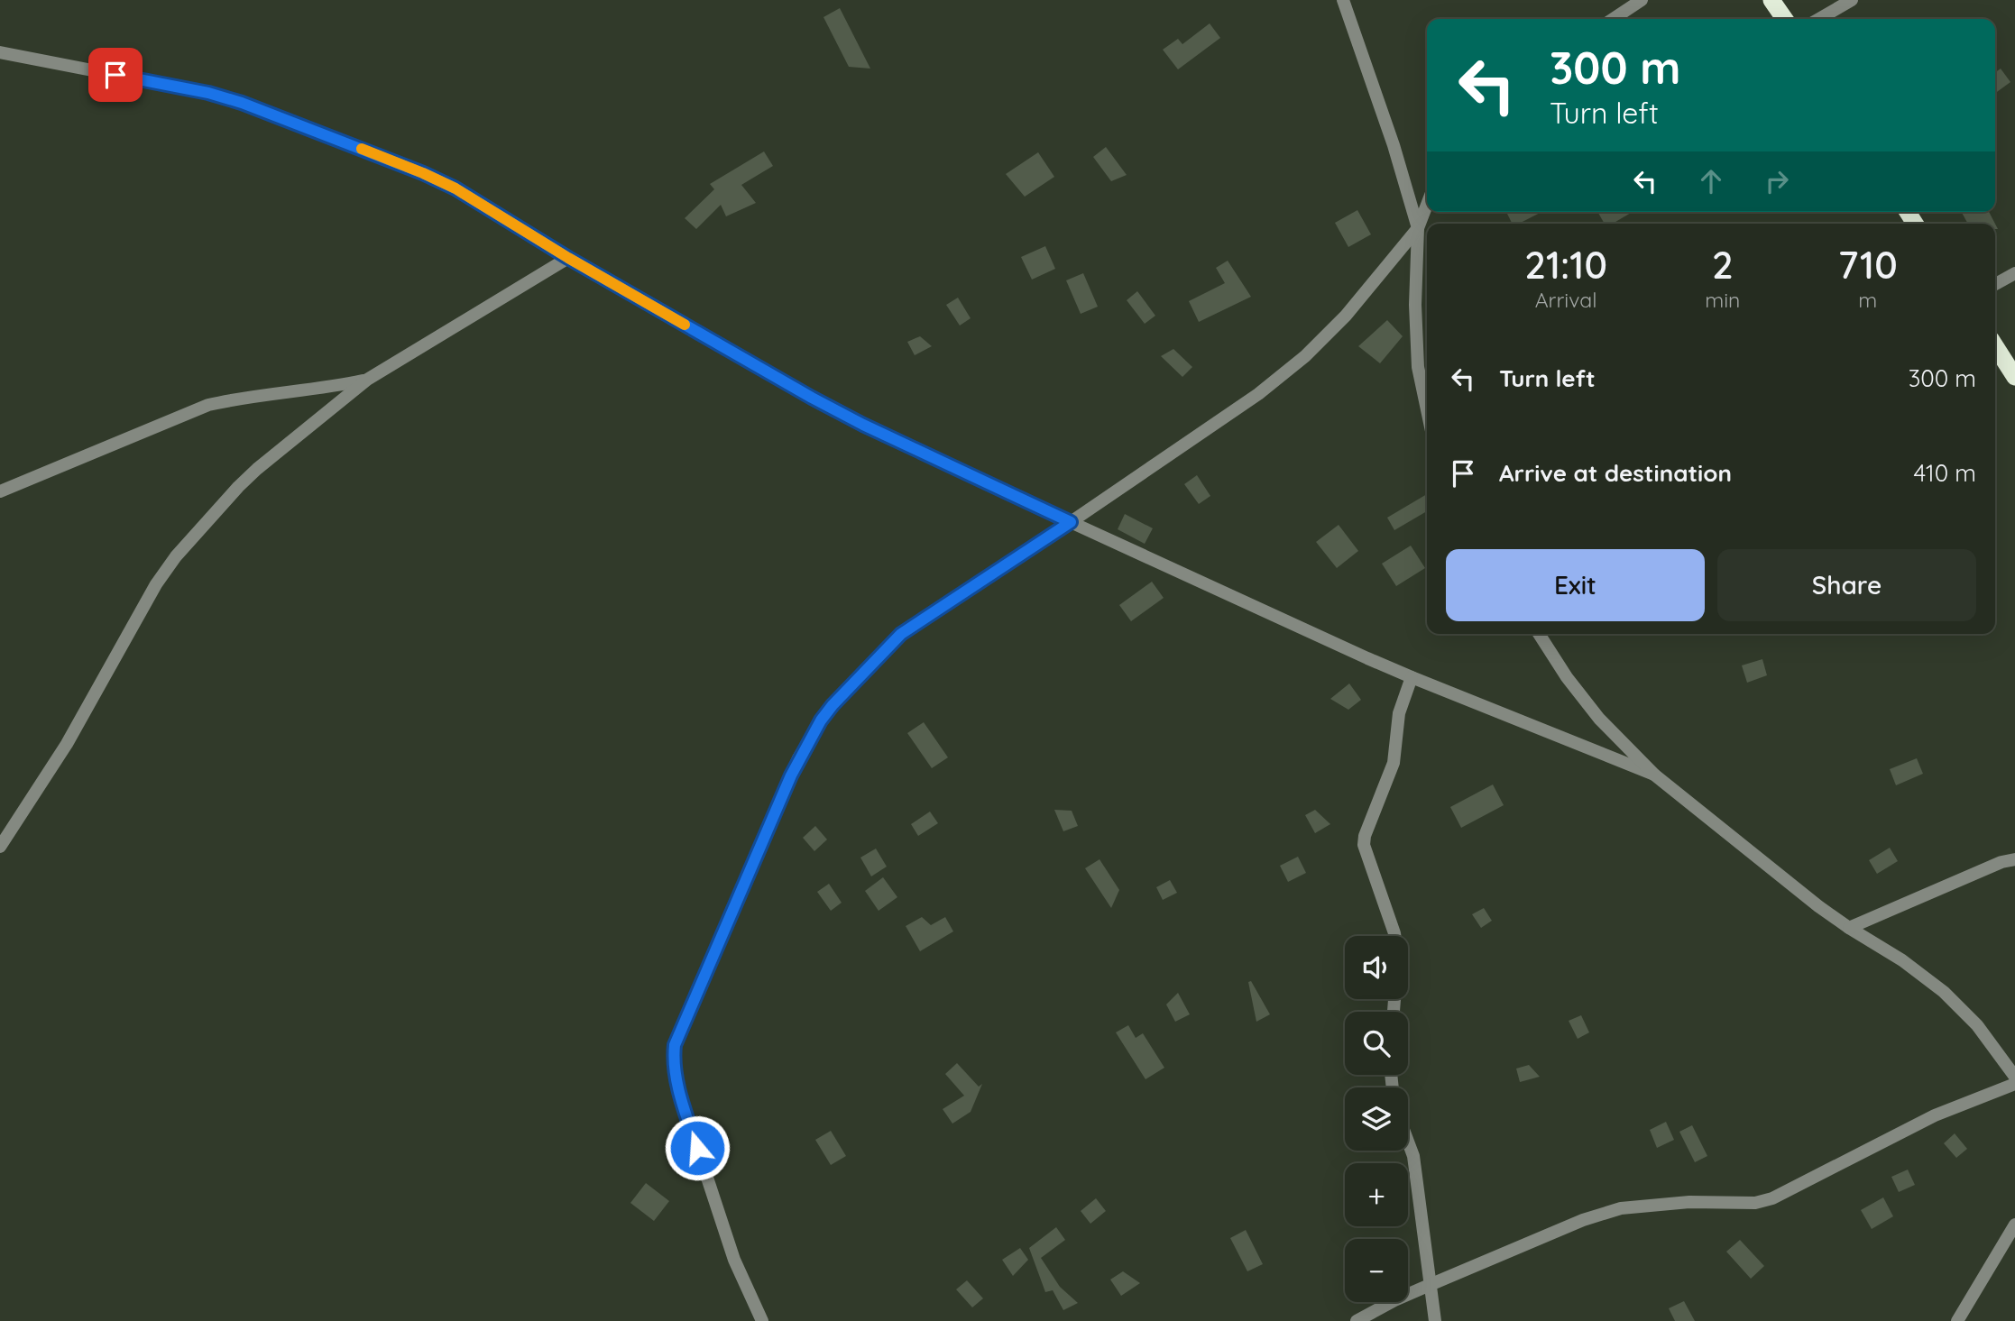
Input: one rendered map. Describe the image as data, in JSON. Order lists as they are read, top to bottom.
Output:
{
  "page": {
    "turn": ["300 m", "Turn left"],
    "eta": [
      "21:10",
      "Arrival",
      "2",
      "min",
      "710",
      "m"
    ],
    "list": [
      {
        "name": "Turn left",
        "value": "300 m"
      },
      {
        "name": "Arrive at destination",
        "value": "410 m"
      }
    ],
    "buttons": ["Exit", "Share"],
    "map_buttons": ["+", "−"]
  }
}
